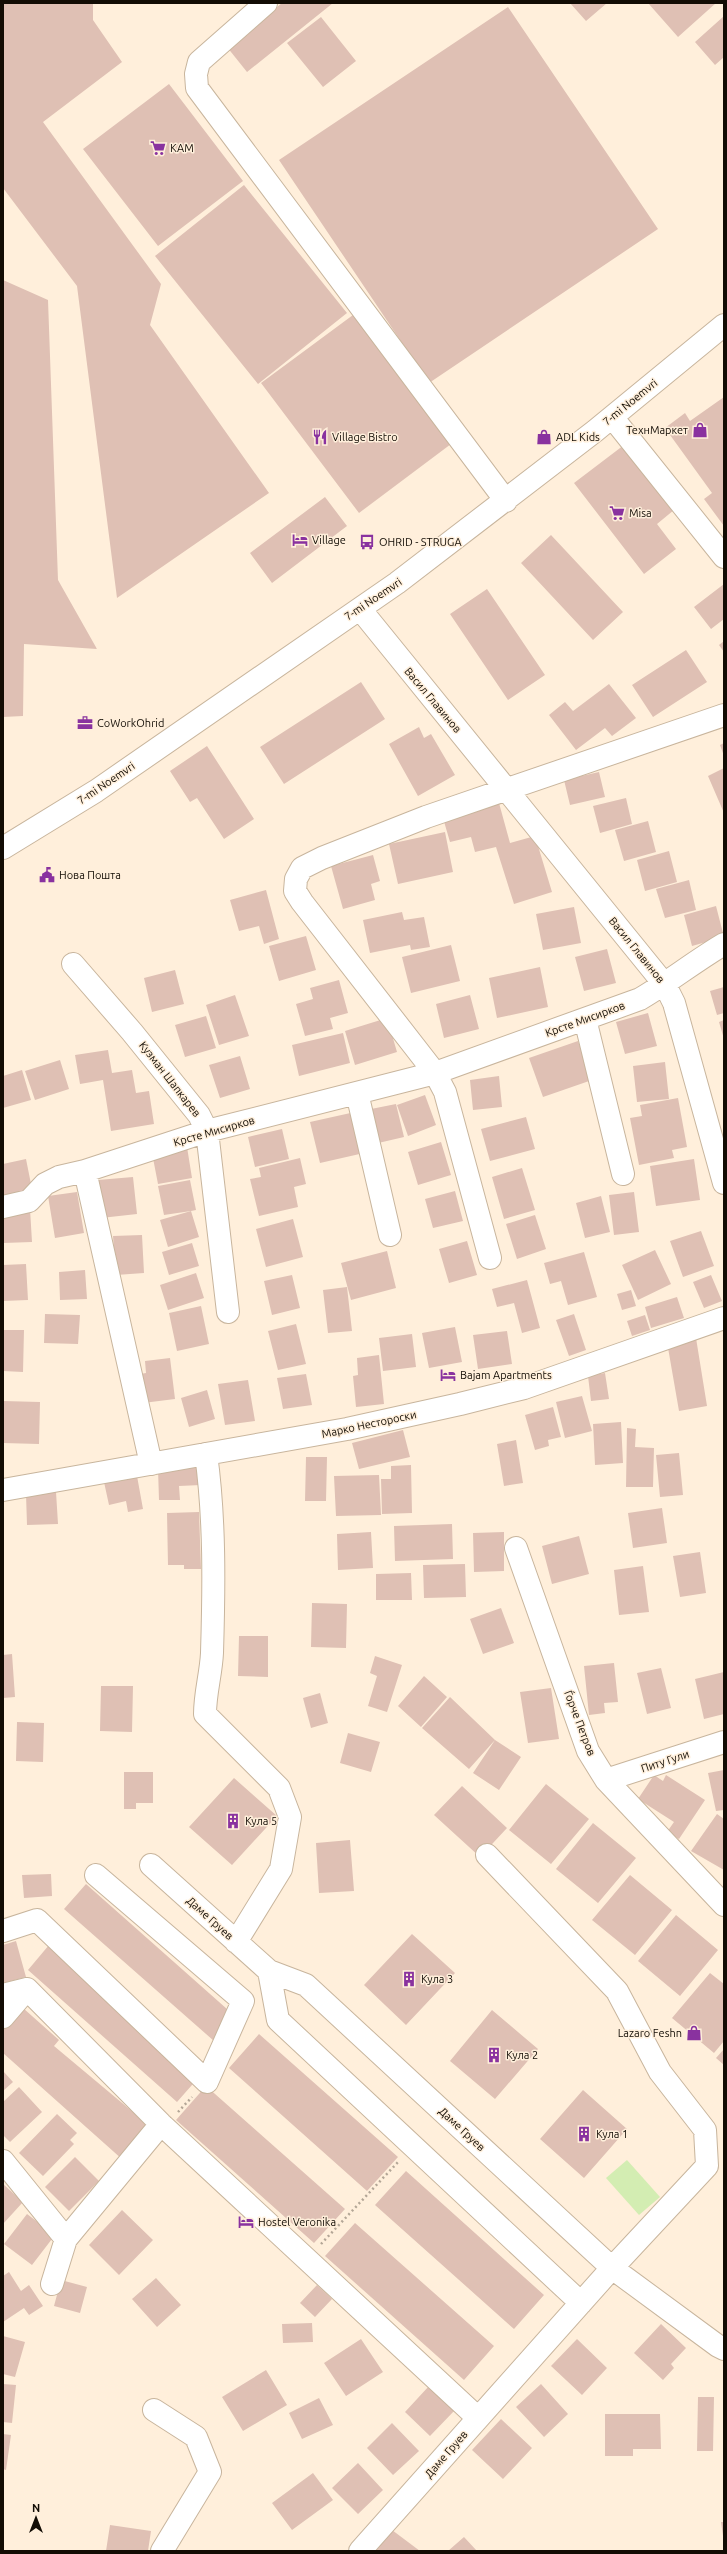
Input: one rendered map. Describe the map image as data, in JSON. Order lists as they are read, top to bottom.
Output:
{
  "streets": {
    "street": [
      "7-mi Noemvri",
      "Васил Главинов",
      "Крсте Мисирков",
      "Кузман Шапкарев",
      "Марко Нестороски",
      "Ѓорче Петров",
      "Питу Гули",
      "Даме Груев"
    ]
  },
  "crossings": [
    ["7-mi Noemvri", "Васил Главинов"],
    ["Васил Главинов", "Крсте Мисирков"],
    ["Крсте Мисирков", "Кузман Шапкарев"],
    ["Ѓорче Петров", "Питу Гули"]
  ],
  "places": {
    "supermarket": ["KAM", "Misa"],
    "shop": ["ТехнМаркет", "ADL Kids", "Lazaro Feshn"],
    "restaurant": ["Village Bistro"],
    "hotel": ["Village", "Bajam Apartments", "Hostel Veronika"],
    "bus stop": ["OHRID - STRUGA"],
    "office": ["CoWorkOhrid"],
    "public building": ["Нова Пошта"],
    "building": [
      "Кула 5",
      "Кула 3",
      "Кула 2",
      "Кула 1"
    ]
  },
  "north": "top"
}
